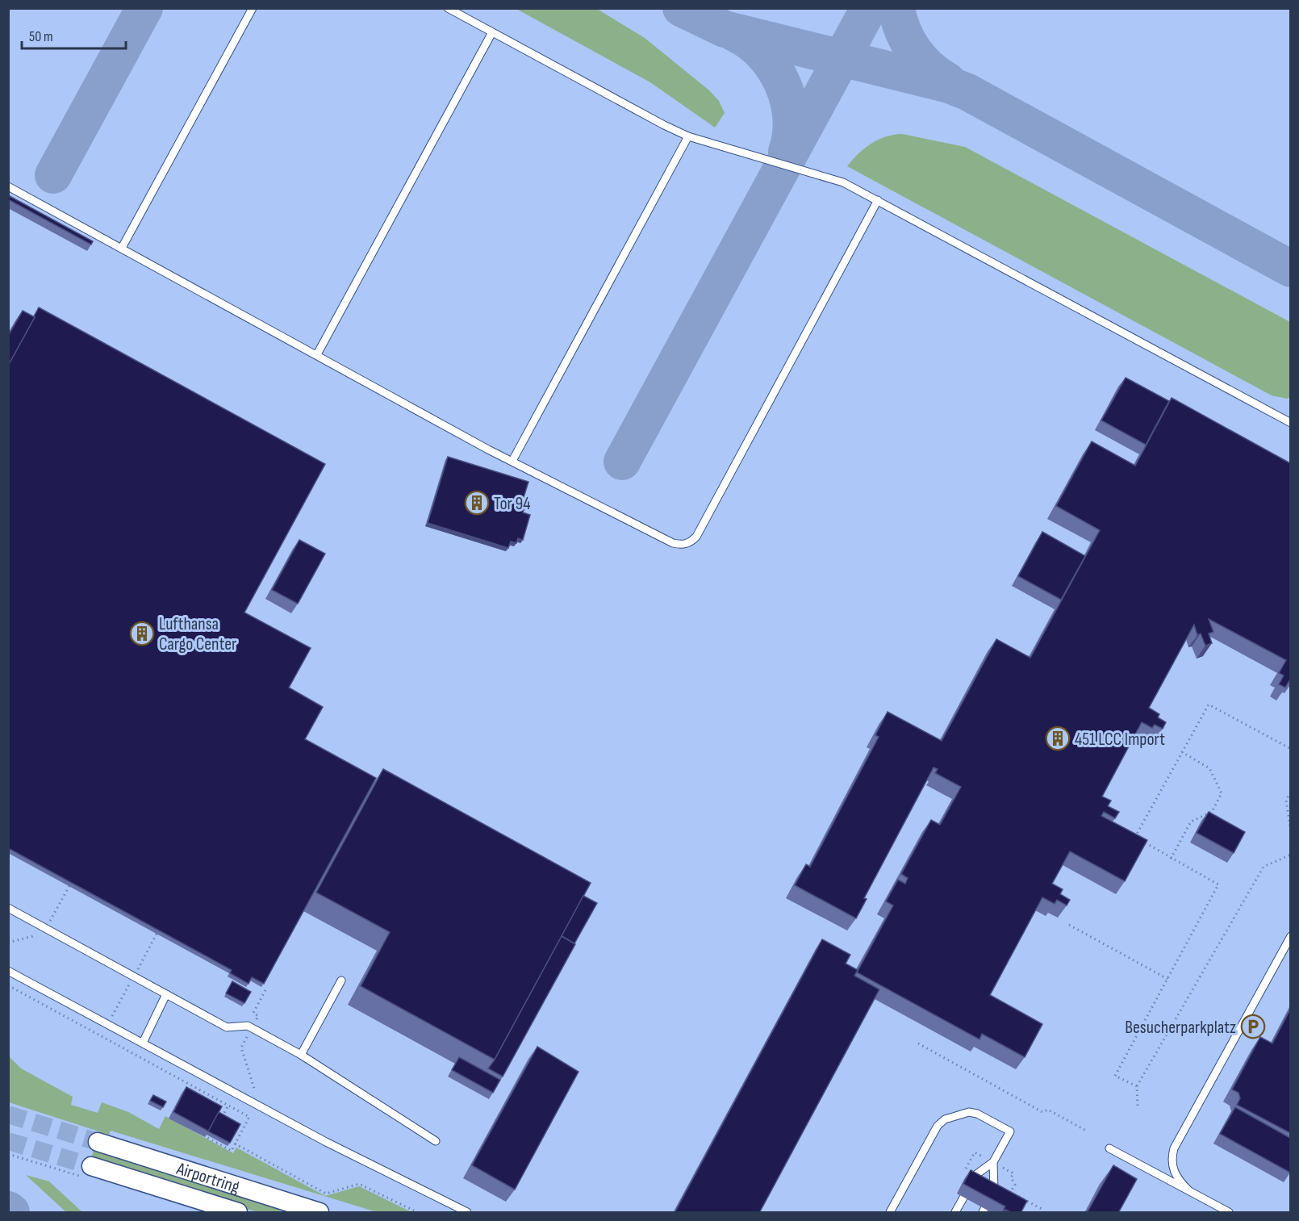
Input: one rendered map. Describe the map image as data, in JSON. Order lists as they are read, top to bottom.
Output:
{
  "streets": {
    "street": ["Airportring"]
  },
  "places": {
    "building": ["Tor 94", "Lufthansa Cargo Center", "451 LCC Import"],
    "parking": ["Besucherparkplatz"]
  },
  "scale_bar": "50 m"
}
